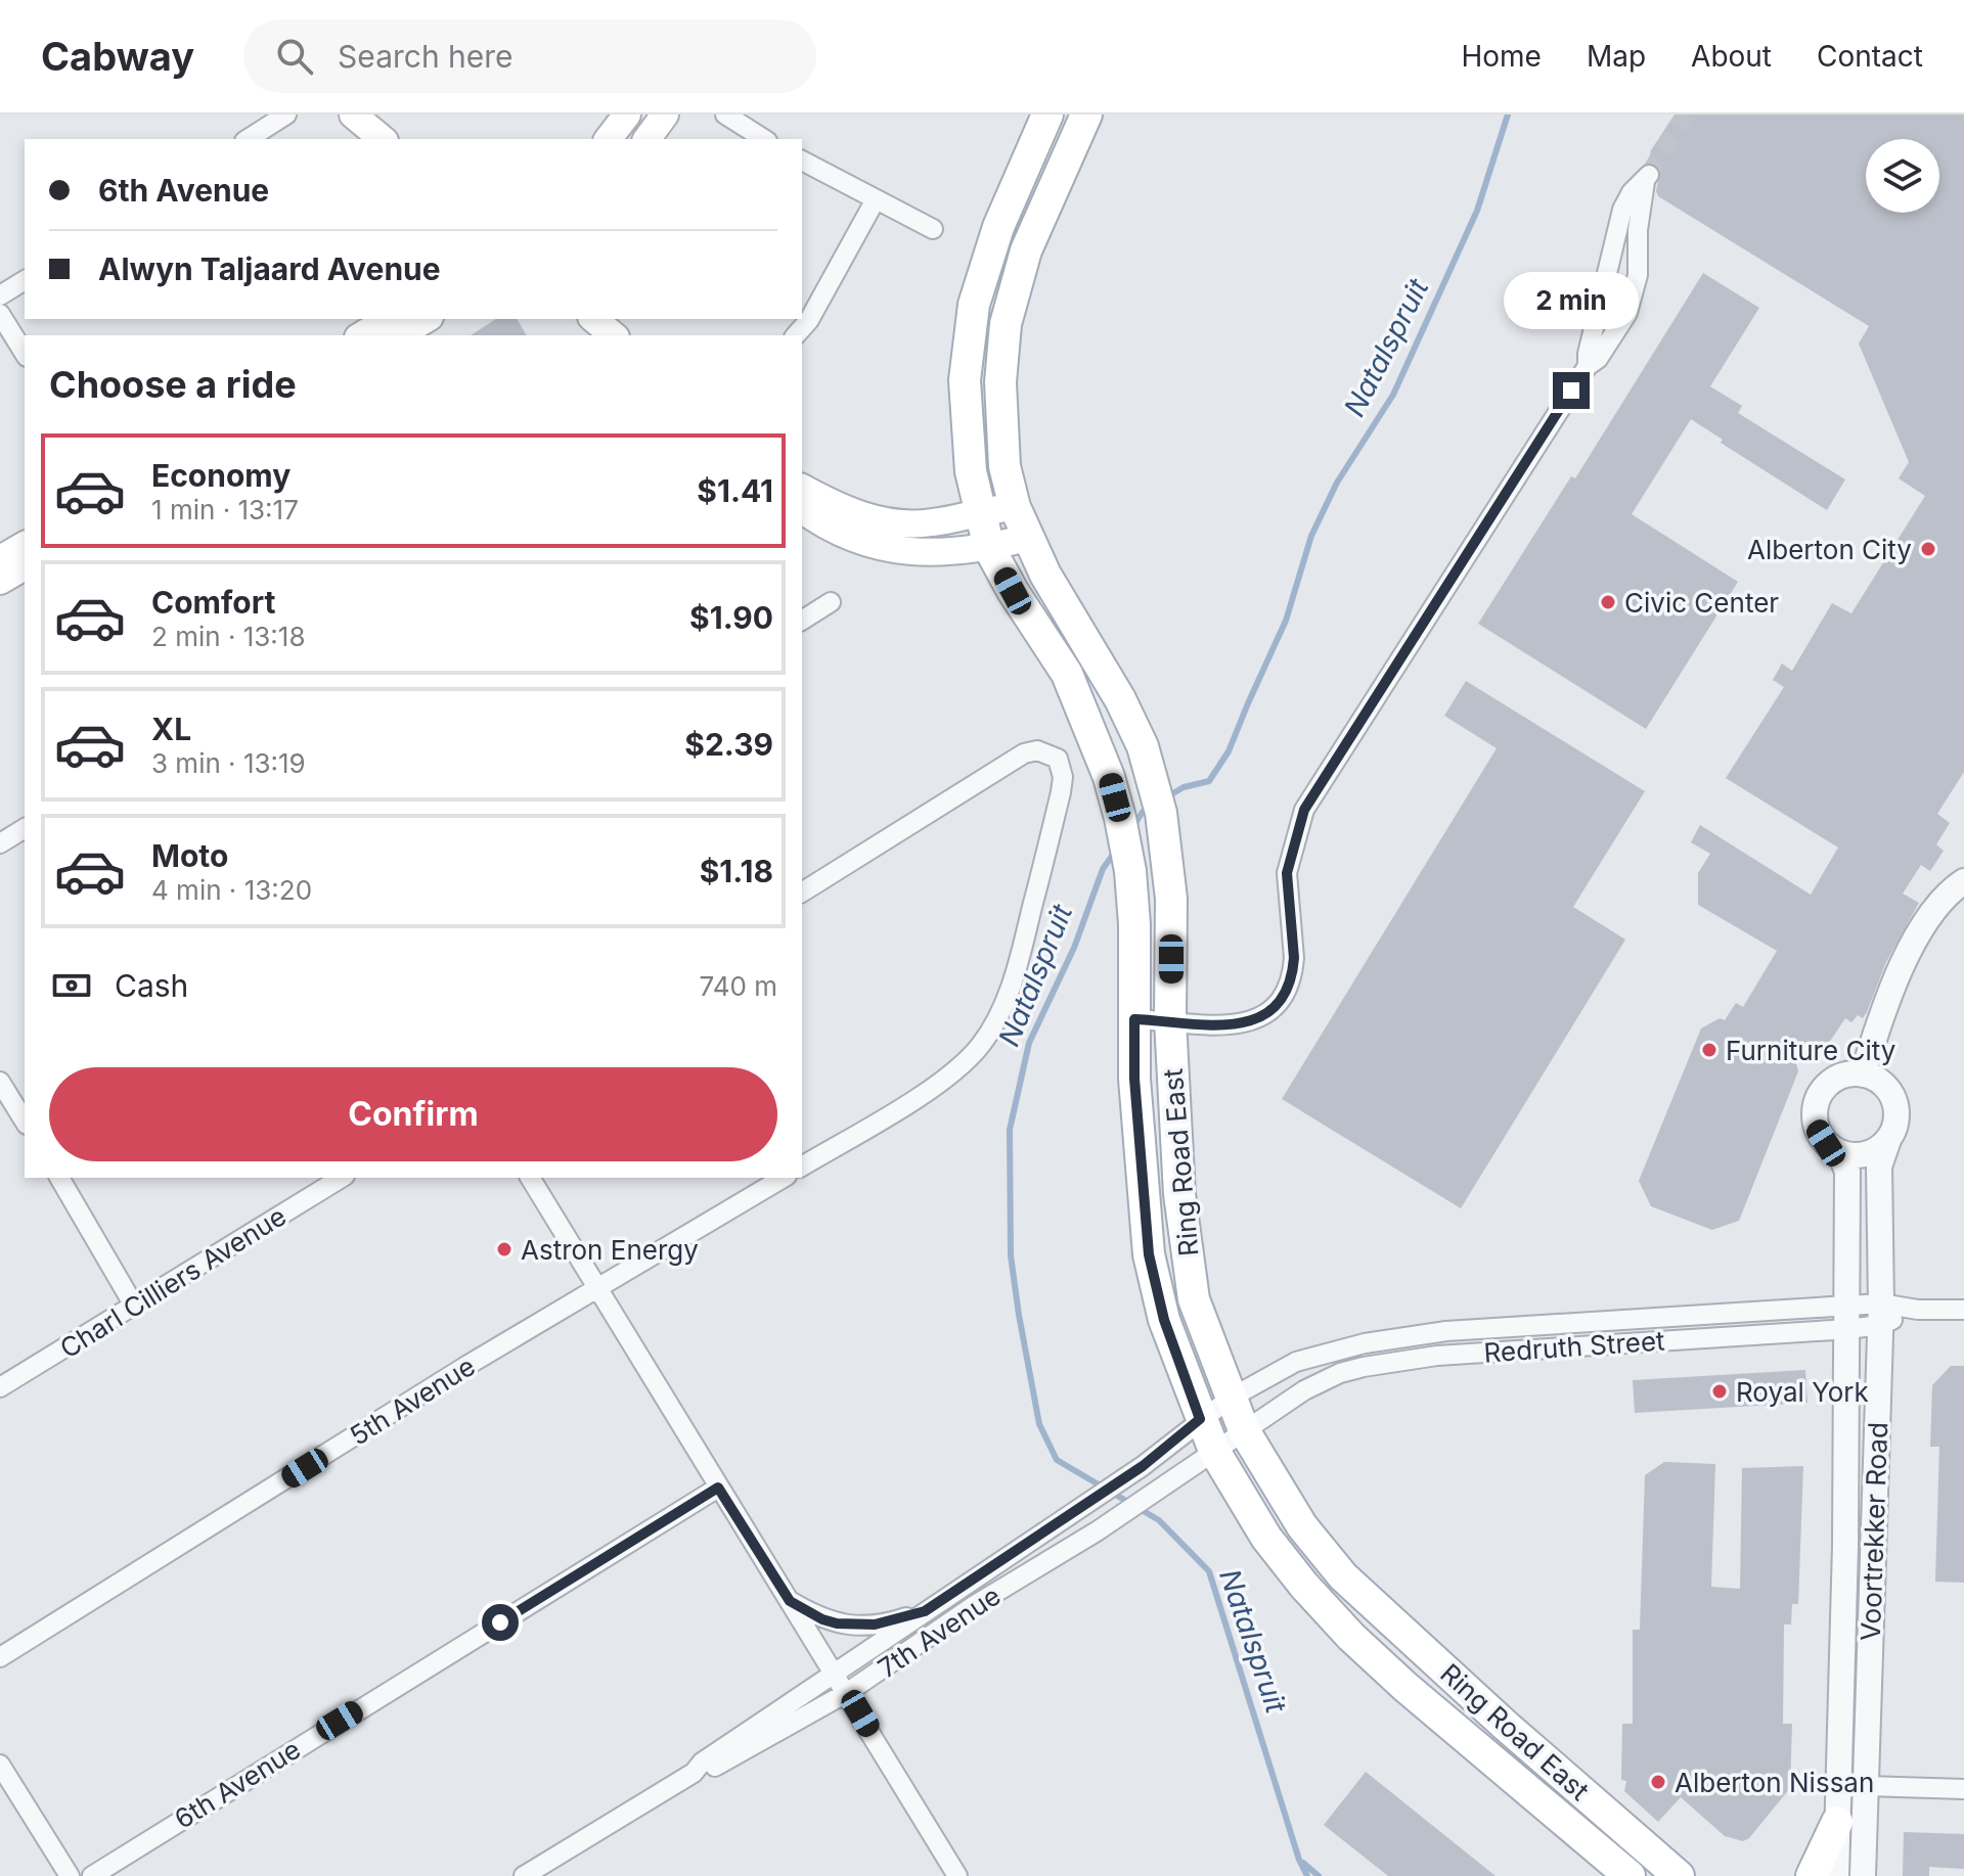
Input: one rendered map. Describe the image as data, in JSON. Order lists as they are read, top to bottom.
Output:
{
  "streets": {
    "main road": ["Ring Road East"],
    "street": [
      "Charl Cilliers Avenue",
      "Redruth Street",
      "5th Avenue",
      "Voortrekker Road",
      "7th Avenue",
      "6th Avenue"
    ]
  },
  "crossings": [
    ["Ring Road East", "Redruth Street"],
    ["Ring Road East", "7th Avenue"],
    ["Redruth Street", "Voortrekker Road"],
    ["Redruth Street", "7th Avenue"],
    ["Voortrekker Road", "7th Avenue"]
  ],
  "water": ["Natalspruit"],
  "places": [
    "Alberton City",
    "Civic Center",
    "Furniture City",
    "Astron Energy",
    "Royal York",
    "Alberton Nissan"
  ],
  "page": {
    "header": "Cabway",
    "search": "Search here",
    "nav": [
      "Home",
      "Map",
      "About",
      "Contact"
    ],
    "banner": ["6th Avenue", "Alwyn Taljaard Avenue"],
    "bubble": "2 min",
    "heading": "Choose a ride",
    "list": [
      {
        "name": "Economy",
        "note": "1 min · 13:17",
        "value": "$1.41"
      },
      {
        "name": "Comfort",
        "note": "2 min · 13:18",
        "value": "$1.90"
      },
      {
        "name": "XL",
        "note": "3 min · 13:19",
        "value": "$2.39"
      },
      {
        "name": "Moto",
        "note": "4 min · 13:20",
        "value": "$1.18"
      }
    ],
    "pay": ["Cash", "740 m"],
    "buttons": "Confirm"
  }
}
